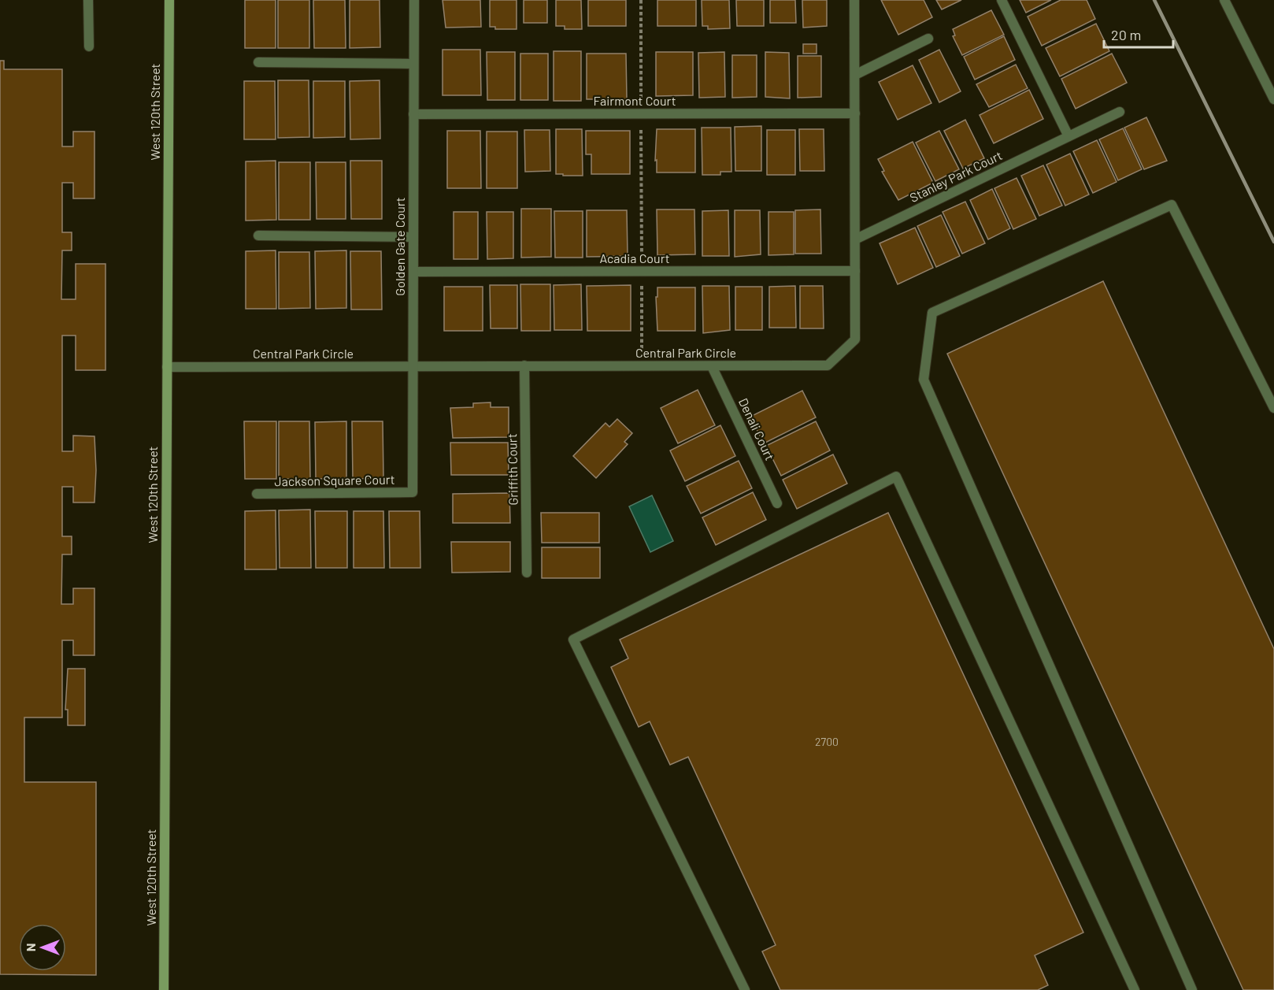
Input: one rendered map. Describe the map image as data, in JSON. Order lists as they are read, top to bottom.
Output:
{
  "streets": {
    "street": [
      "Fairmont Court",
      "West 120th Street",
      "Stanley Park Court",
      "Golden Gate Court",
      "Acadia Court",
      "Central Park Circle",
      "Denali Court",
      "Griffith Court",
      "Jackson Square Court"
    ]
  },
  "crossings": [
    ["Fairmont Court", "Golden Gate Court"],
    ["Fairmont Court", "Central Park Circle"],
    ["West 120th Street", "Central Park Circle"],
    ["Stanley Park Court", "Central Park Circle"],
    ["Golden Gate Court", "Acadia Court"],
    ["Golden Gate Court", "Central Park Circle"],
    ["Golden Gate Court", "Jackson Square Court"],
    ["Acadia Court", "Central Park Circle"],
    ["Central Park Circle", "Denali Court"],
    ["Central Park Circle", "Griffith Court"]
  ],
  "house_numbers": ["2700"],
  "scale_bar": "20 m",
  "north": "left"
}
